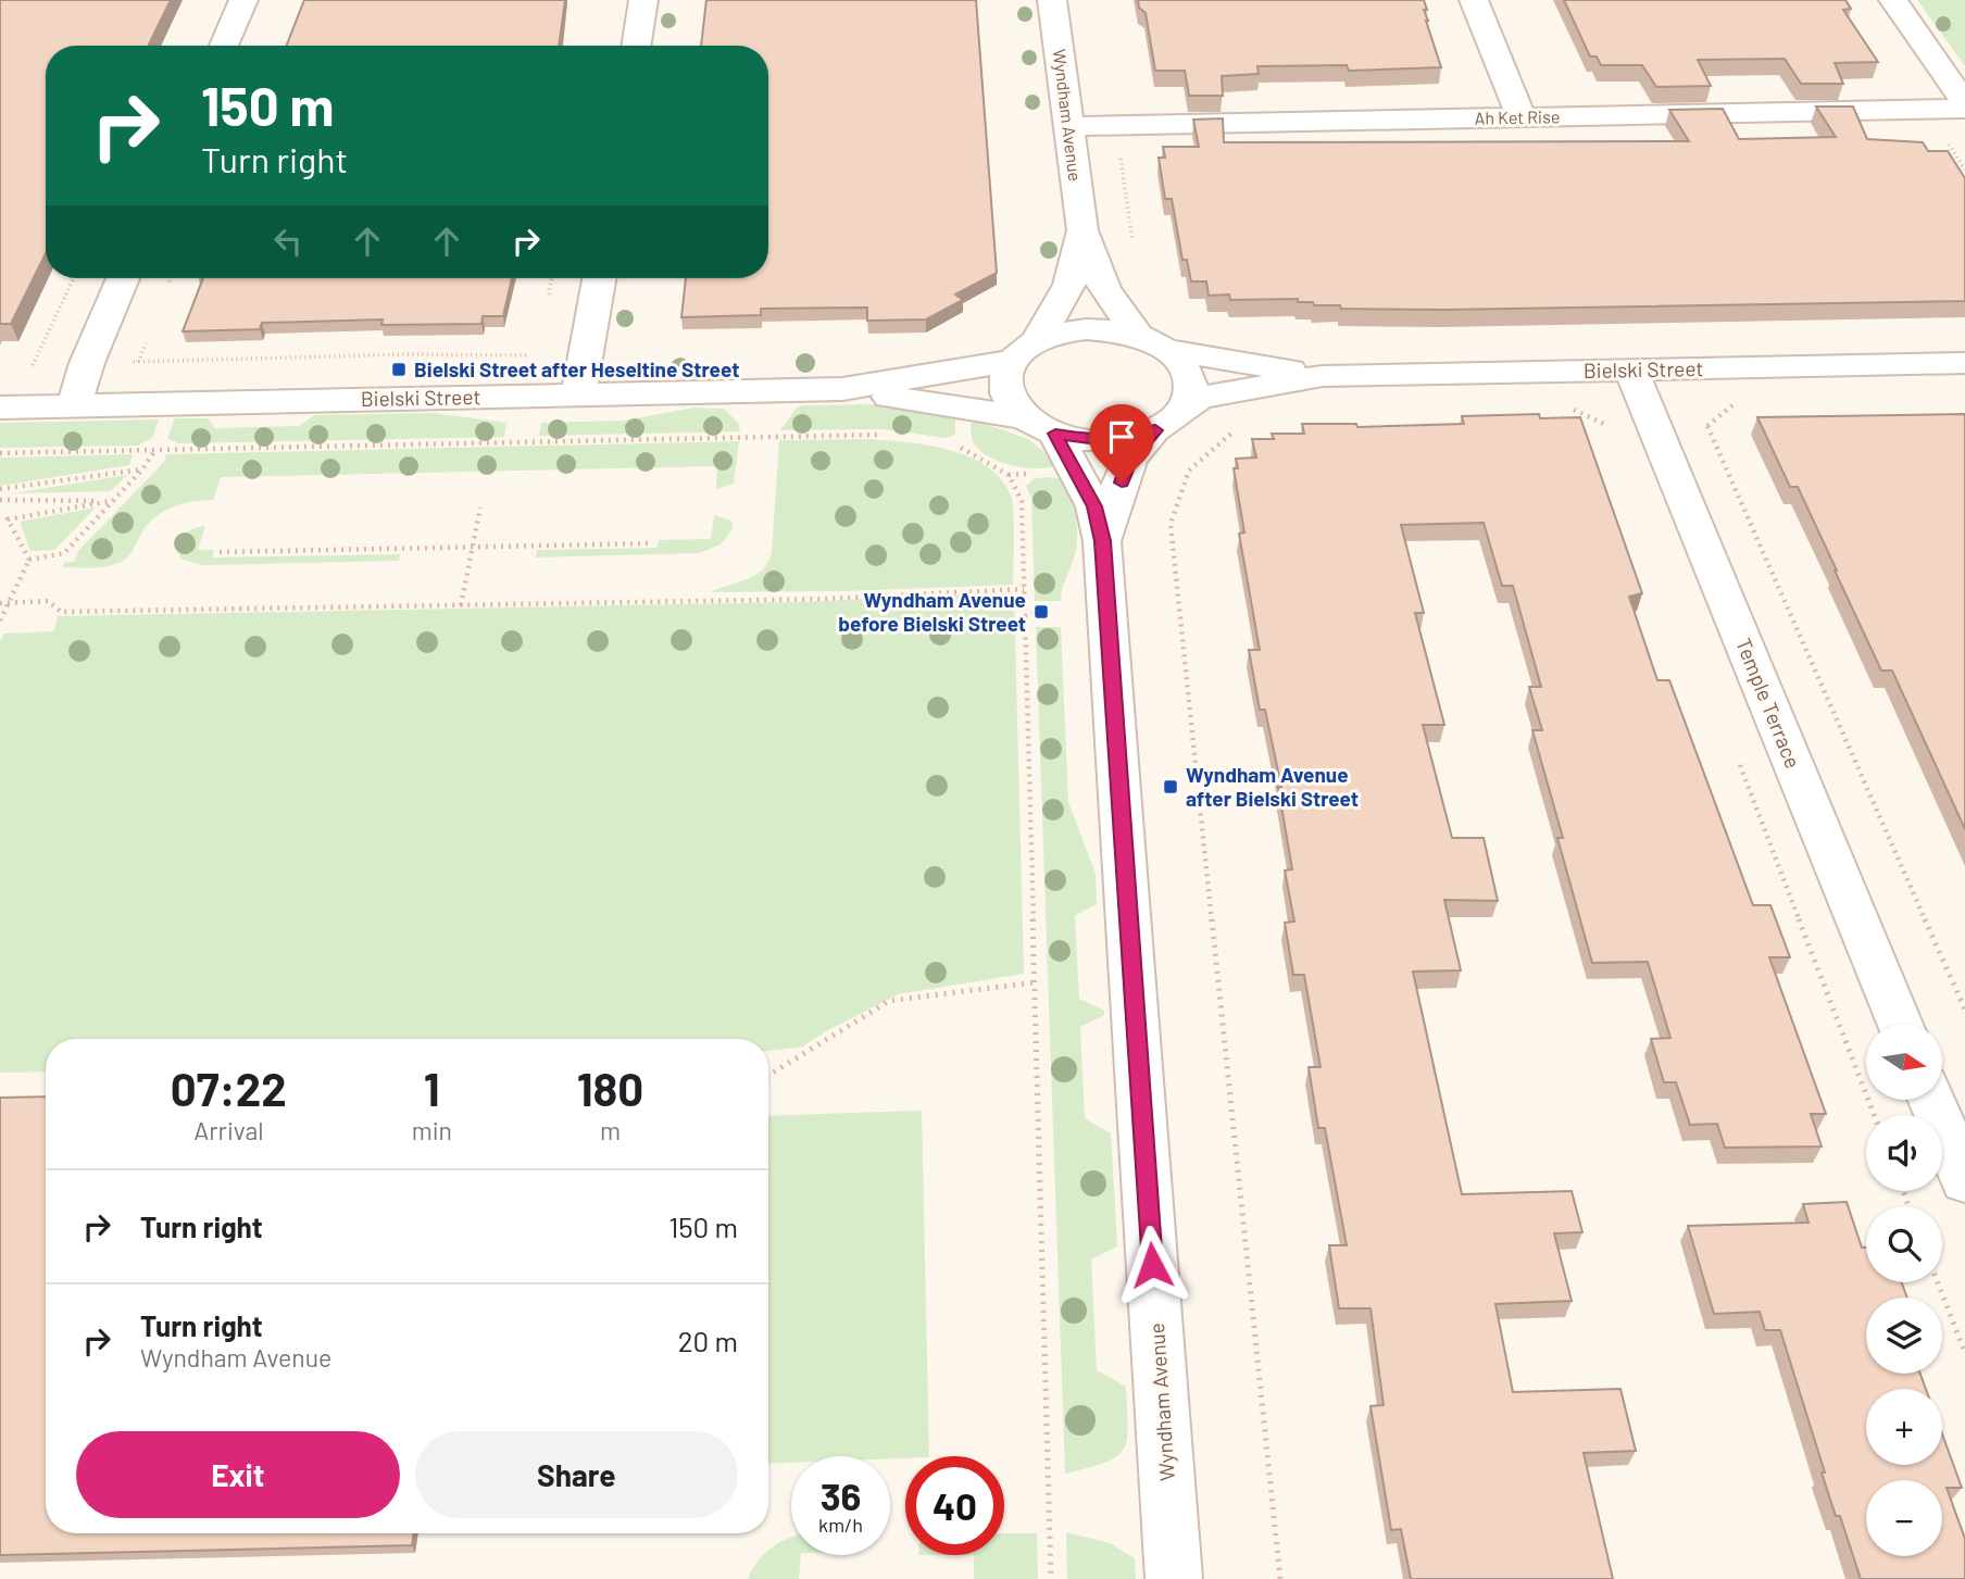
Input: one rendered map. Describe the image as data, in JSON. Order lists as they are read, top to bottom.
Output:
{
  "streets": {
    "street": [
      "Wyndham Avenue",
      "Ah Ket Rise",
      "Bielski Street",
      "Temple Terrace"
    ]
  },
  "crossings": [
    ["Wyndham Avenue", "Ah Ket Rise"],
    ["Wyndham Avenue", "Bielski Street"],
    ["Bielski Street", "Temple Terrace"]
  ],
  "places": {
    "transit": ["Bielski Street after Heseltine Street", "Wyndham Avenue before Bielski Street", "Wyndham Avenue after Bielski Street"]
  },
  "north": "right",
  "page": {
    "turn": ["150 m", "Turn right"],
    "map_buttons": ["+", "−"],
    "eta": [
      "07:22",
      "Arrival",
      "1",
      "min",
      "180",
      "m"
    ],
    "list": [
      {
        "name": "Turn right",
        "value": "150 m"
      },
      {
        "name": "Turn right",
        "note": "Wyndham Avenue",
        "value": "20 m"
      }
    ],
    "buttons": ["Exit", "Share"],
    "speed": "36 km/h",
    "limit": "40"
  }
}
